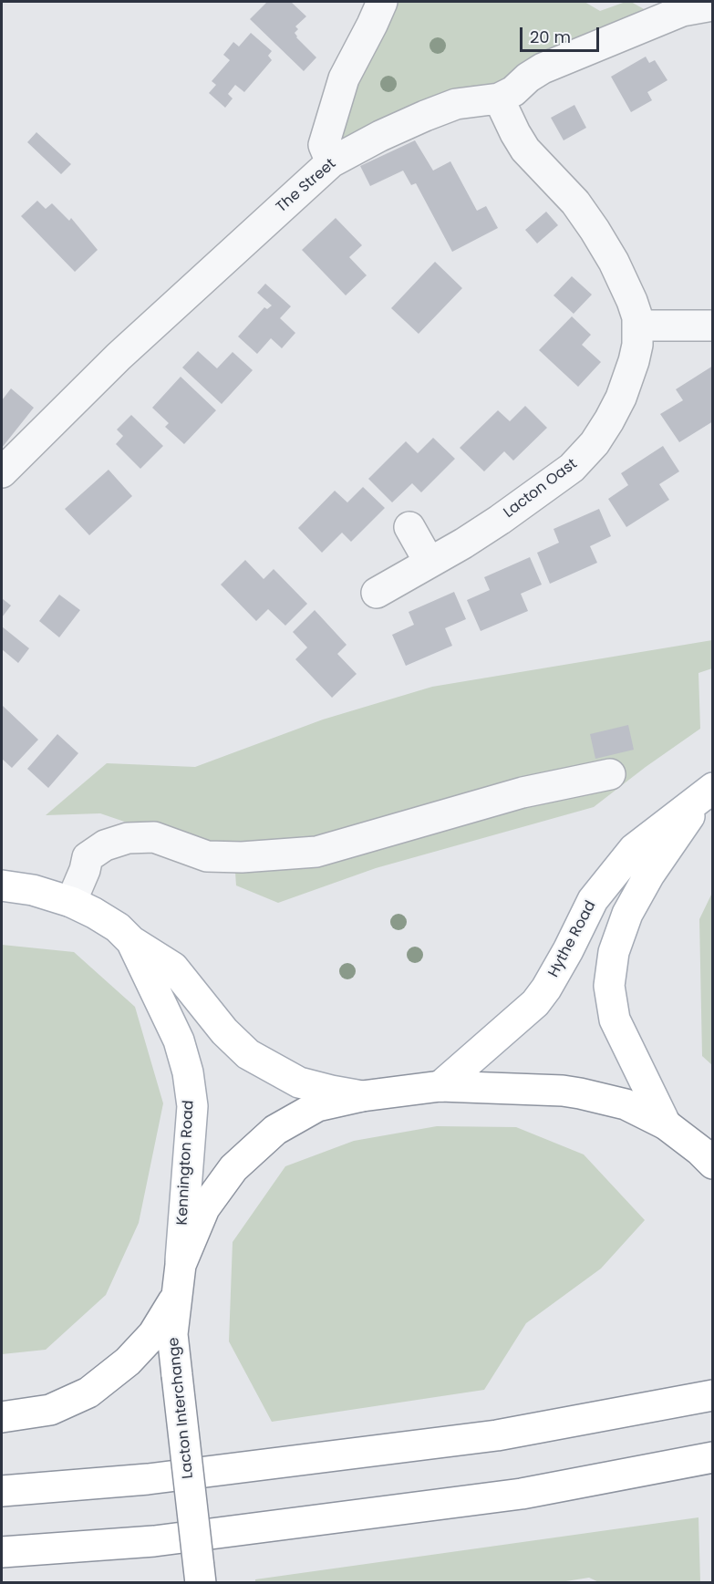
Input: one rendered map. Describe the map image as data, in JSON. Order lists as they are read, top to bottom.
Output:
{
  "streets": {
    "main road": ["Hythe Road", "Kennington Road", "Lacton Interchange"],
    "street": ["The Street", "Lacton Oast"]
  },
  "crossings": [
    ["The Street", "Lacton Oast"],
    ["Kennington Road", "Lacton Interchange"]
  ],
  "scale_bar": "20 m"
}
